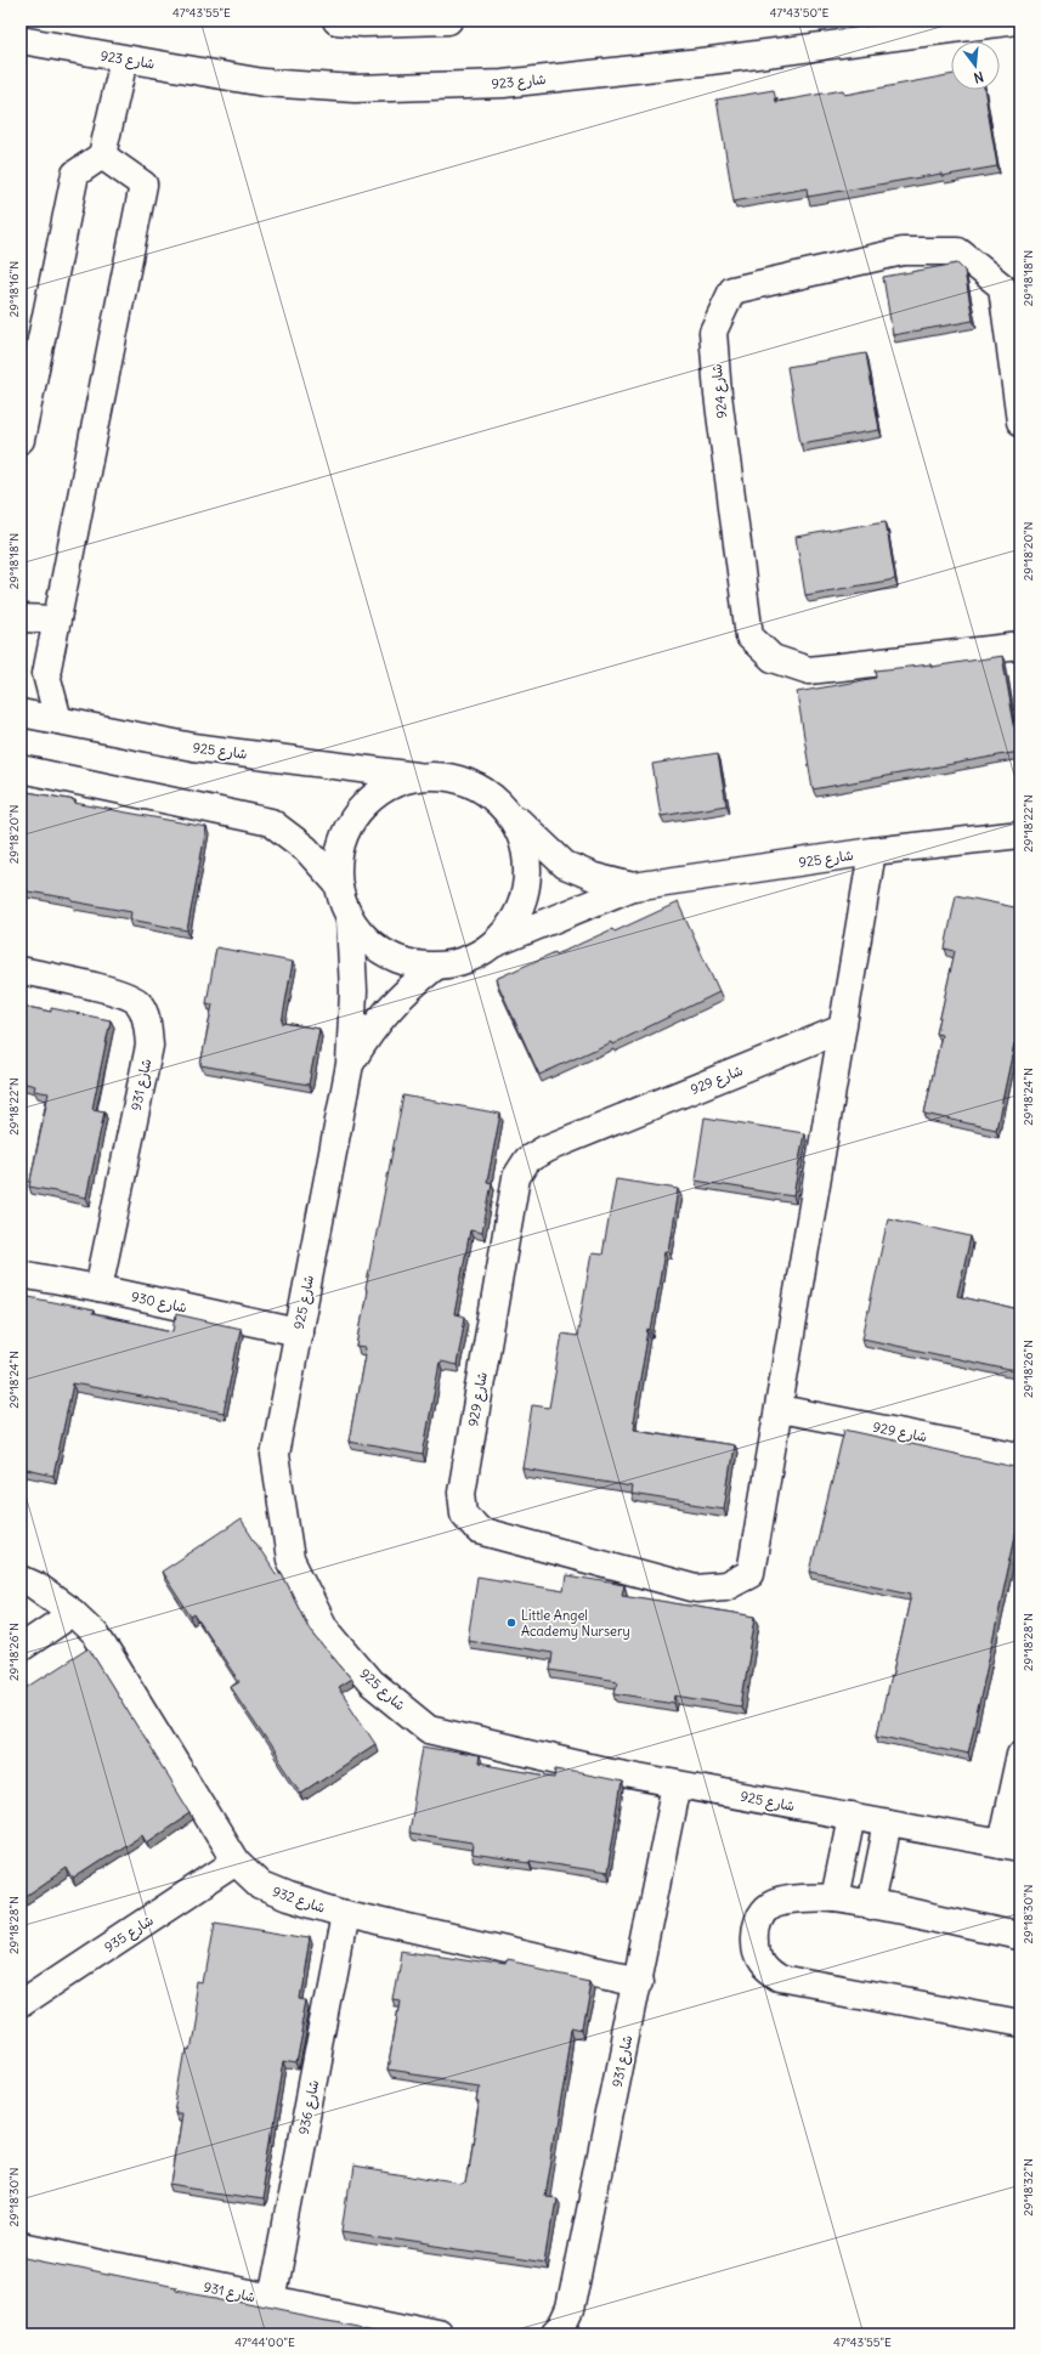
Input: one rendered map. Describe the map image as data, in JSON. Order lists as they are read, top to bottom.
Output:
{
  "streets": {
    "street": [
      "شارع 923",
      "شارع 924",
      "شارع 925",
      "شارع 929",
      "شارع 931",
      "شارع 930",
      "شارع 932",
      "شارع 935",
      "شارع 936"
    ]
  },
  "crossings": [
    ["شارع 925", "شارع 929"],
    ["شارع 925", "شارع 931"],
    ["شارع 925", "شارع 930"],
    ["شارع 931", "شارع 930"],
    ["شارع 931", "شارع 932"],
    ["شارع 931", "شارع 936"],
    ["شارع 932", "شارع 935"],
    ["شارع 932", "شارع 936"]
  ],
  "places": ["Little Angel Academy Nursery"],
  "north": "bottom",
  "coordinates": [
    "47°43'55\"E",
    "47°43'50\"E",
    "29°18'18\"N",
    "29°18'16\"N",
    "29°18'20\"N",
    "29°18'22\"N",
    "29°18'24\"N",
    "29°18'26\"N",
    "29°18'28\"N",
    "29°18'30\"N",
    "29°18'32\"N",
    "47°44'00\"E"
  ]
}
